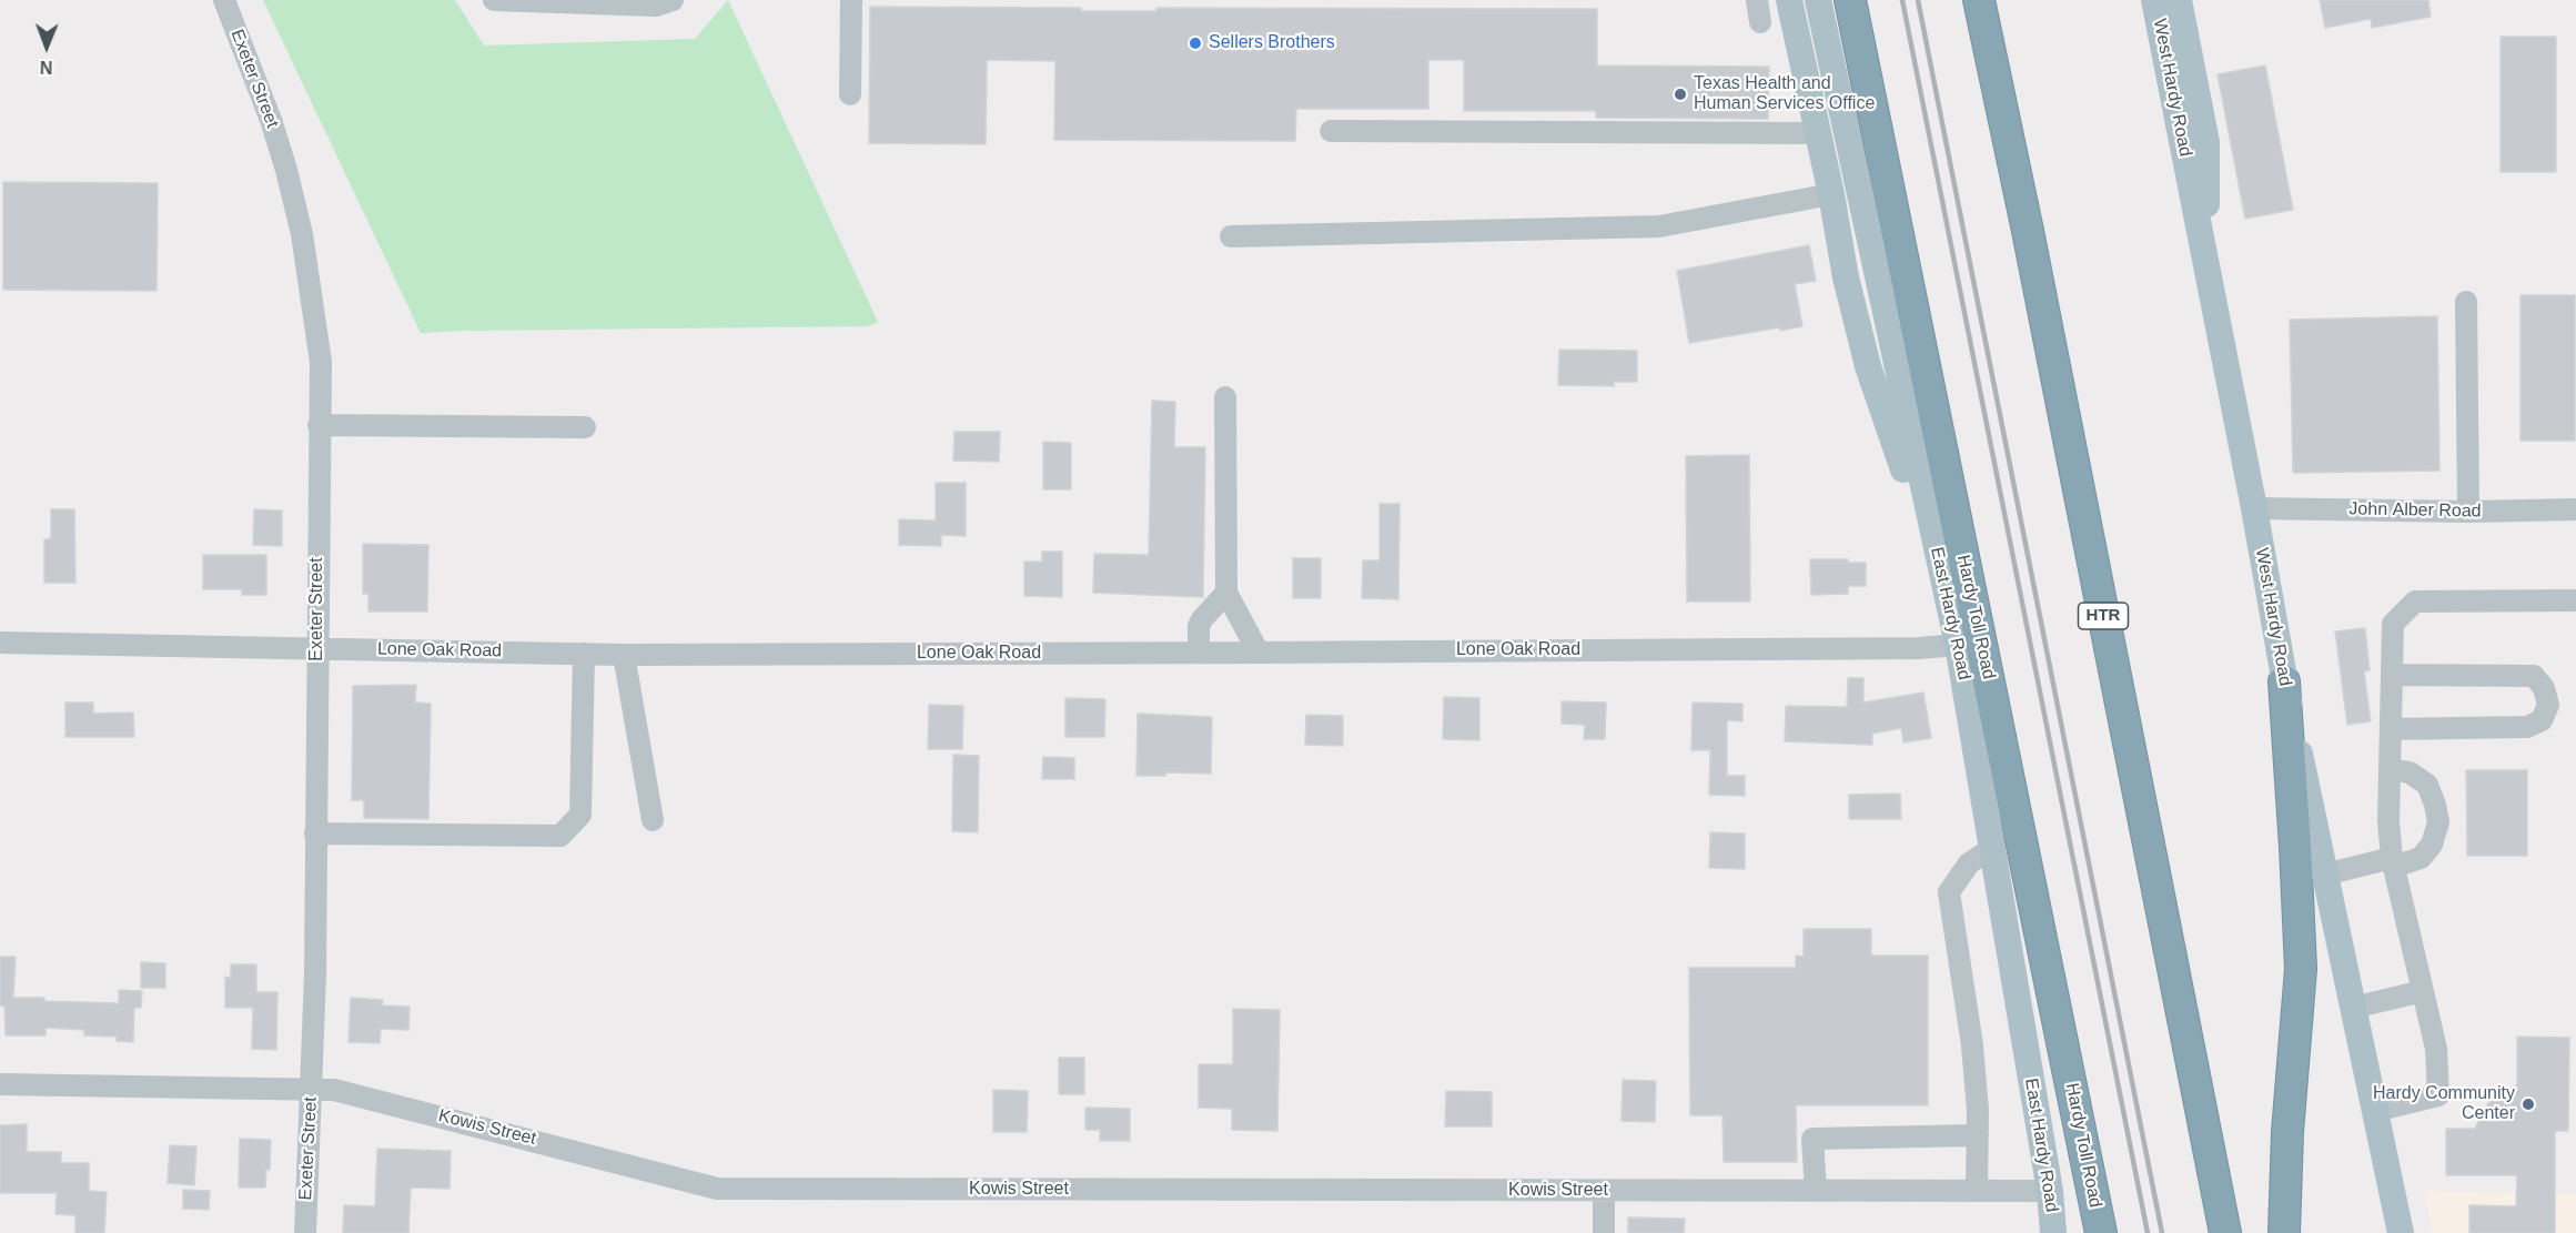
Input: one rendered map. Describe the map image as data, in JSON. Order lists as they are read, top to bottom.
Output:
{
  "streets": {
    "highway": ["HTR", "Hardy Toll Road"],
    "main road": ["West Hardy Road", "East Hardy Road"],
    "street": [
      "Exeter Street",
      "John Alber Road",
      "Lone Oak Road",
      "Kowis Street"
    ]
  },
  "crossings": [
    ["Exeter Street", "Lone Oak Road"],
    ["Exeter Street", "Kowis Street"],
    ["West Hardy Road", "John Alber Road"],
    ["East Hardy Road", "Lone Oak Road"],
    ["East Hardy Road", "Kowis Street"]
  ],
  "places": ["Sellers Brothers", "Texas Health and Human Services Office", "Hardy Community Center"],
  "north": "bottom"
}
